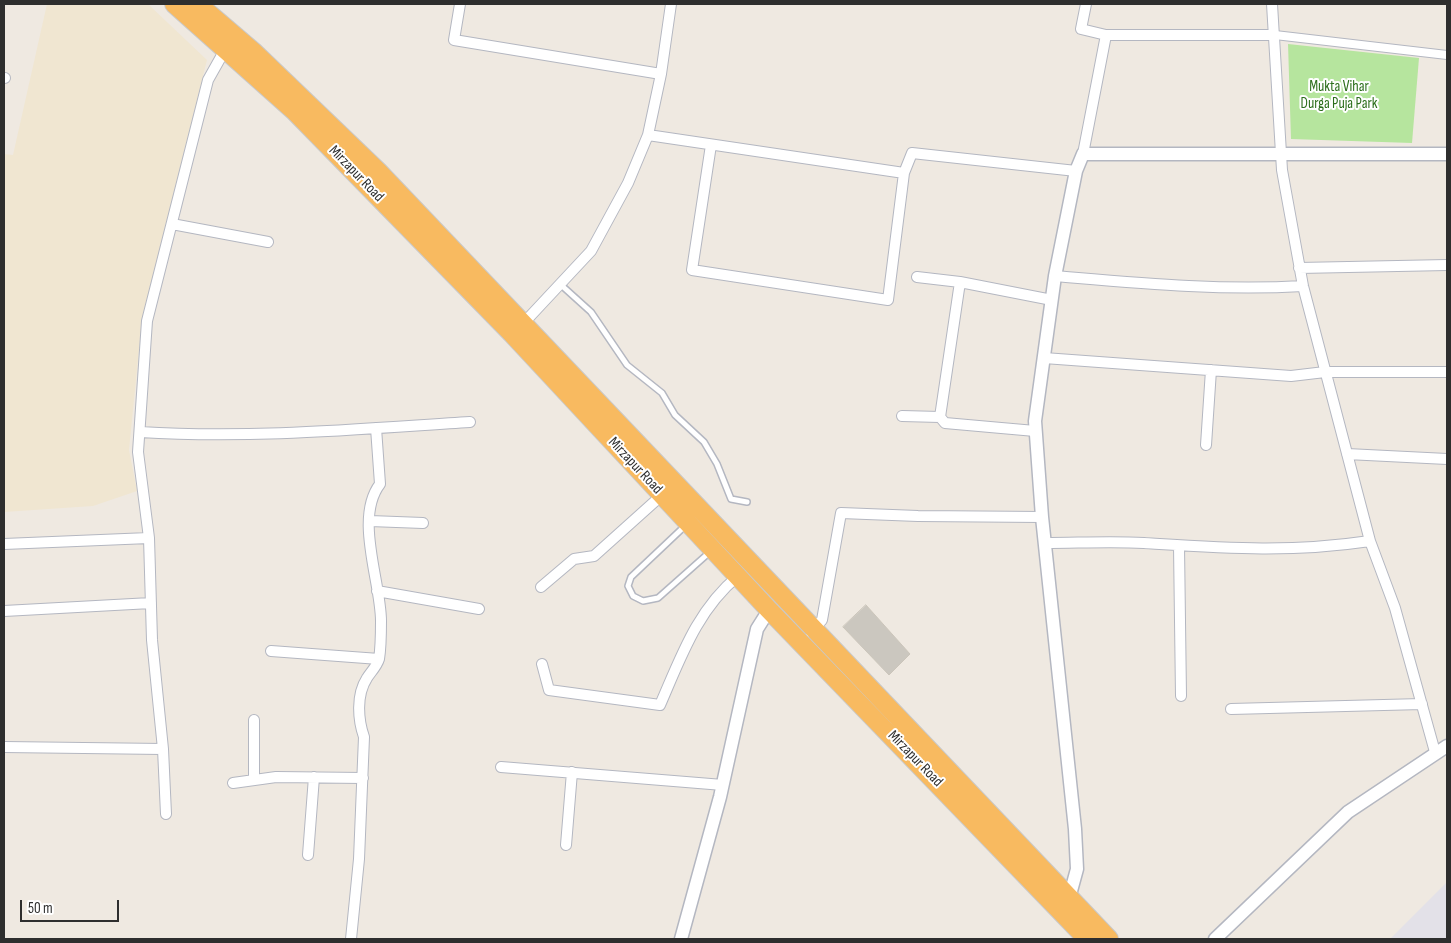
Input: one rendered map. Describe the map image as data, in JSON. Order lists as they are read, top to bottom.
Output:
{
  "streets": {
    "highway": ["Mirzapur Road"]
  },
  "parks": ["Mukta Vihar Durga Puja Park"],
  "scale_bar": "50 m"
}
